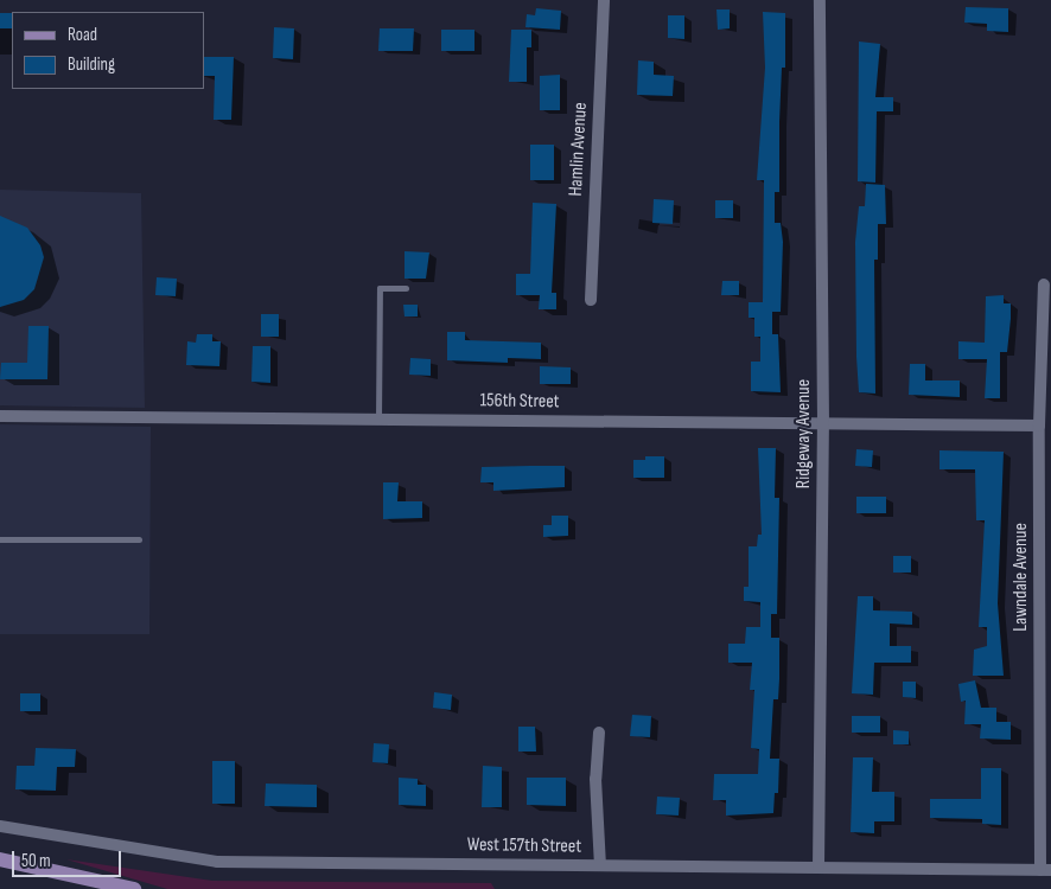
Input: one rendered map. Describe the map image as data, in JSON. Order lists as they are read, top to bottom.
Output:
{
  "streets": {
    "street": [
      "Hamlin Avenue",
      "156th Street",
      "Ridgeway Avenue",
      "Lawndale Avenue",
      "West 157th Street"
    ]
  },
  "crossings": [
    ["156th Street", "Ridgeway Avenue"],
    ["156th Street", "Lawndale Avenue"],
    ["Ridgeway Avenue", "West 157th Street"],
    ["Lawndale Avenue", "West 157th Street"]
  ],
  "legend": ["Road", "Building"],
  "scale_bar": "50 m"
}
